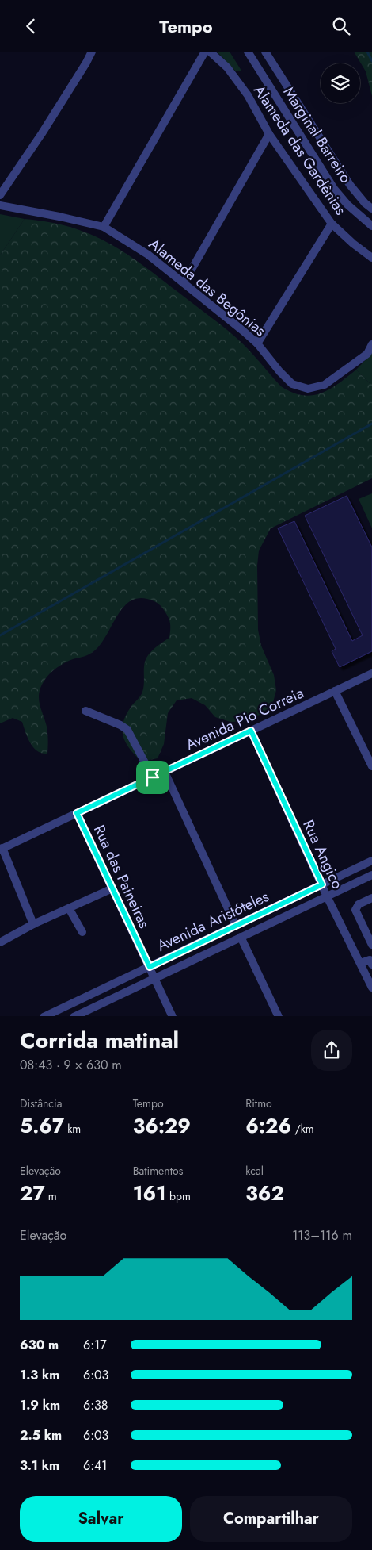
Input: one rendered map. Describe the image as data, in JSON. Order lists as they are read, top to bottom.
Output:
{
  "streets": {
    "street": [
      "Marginal Barreiro",
      "Alameda das Gardênias",
      "Alameda das Begônias",
      "Avenida Pio Correia",
      "Rua Angico",
      "Rua das Paineiras",
      "Avenida Aristóteles"
    ]
  },
  "crossings": [
    ["Avenida Pio Correia", "Rua Angico"],
    ["Avenida Pio Correia", "Rua das Paineiras"],
    ["Rua Angico", "Avenida Aristóteles"],
    ["Rua das Paineiras", "Avenida Aristóteles"]
  ],
  "page": {
    "header": "Tempo",
    "heading": ["Corrida matinal", "08:43 · 9 × 630 m"],
    "stats": [
      ["Distância", "5.67 km"],
      ["Tempo", "36:29"],
      ["Ritmo", "6:26 /km"],
      ["Elevação", "27 m"],
      ["Batimentos", "161 bpm"],
      ["kcal", "362"]
    ],
    "chart": ["Elevação", "113–116 m"],
    "list": [
      {
        "name": "630 m",
        "note": "6:17"
      },
      {
        "name": "1.3 km",
        "note": "6:03"
      },
      {
        "name": "1.9 km",
        "note": "6:38"
      },
      {
        "name": "2.5 km",
        "note": "6:03"
      },
      {
        "name": "3.1 km",
        "note": "6:41"
      }
    ],
    "buttons": ["Salvar", "Compartilhar"]
  }
}
